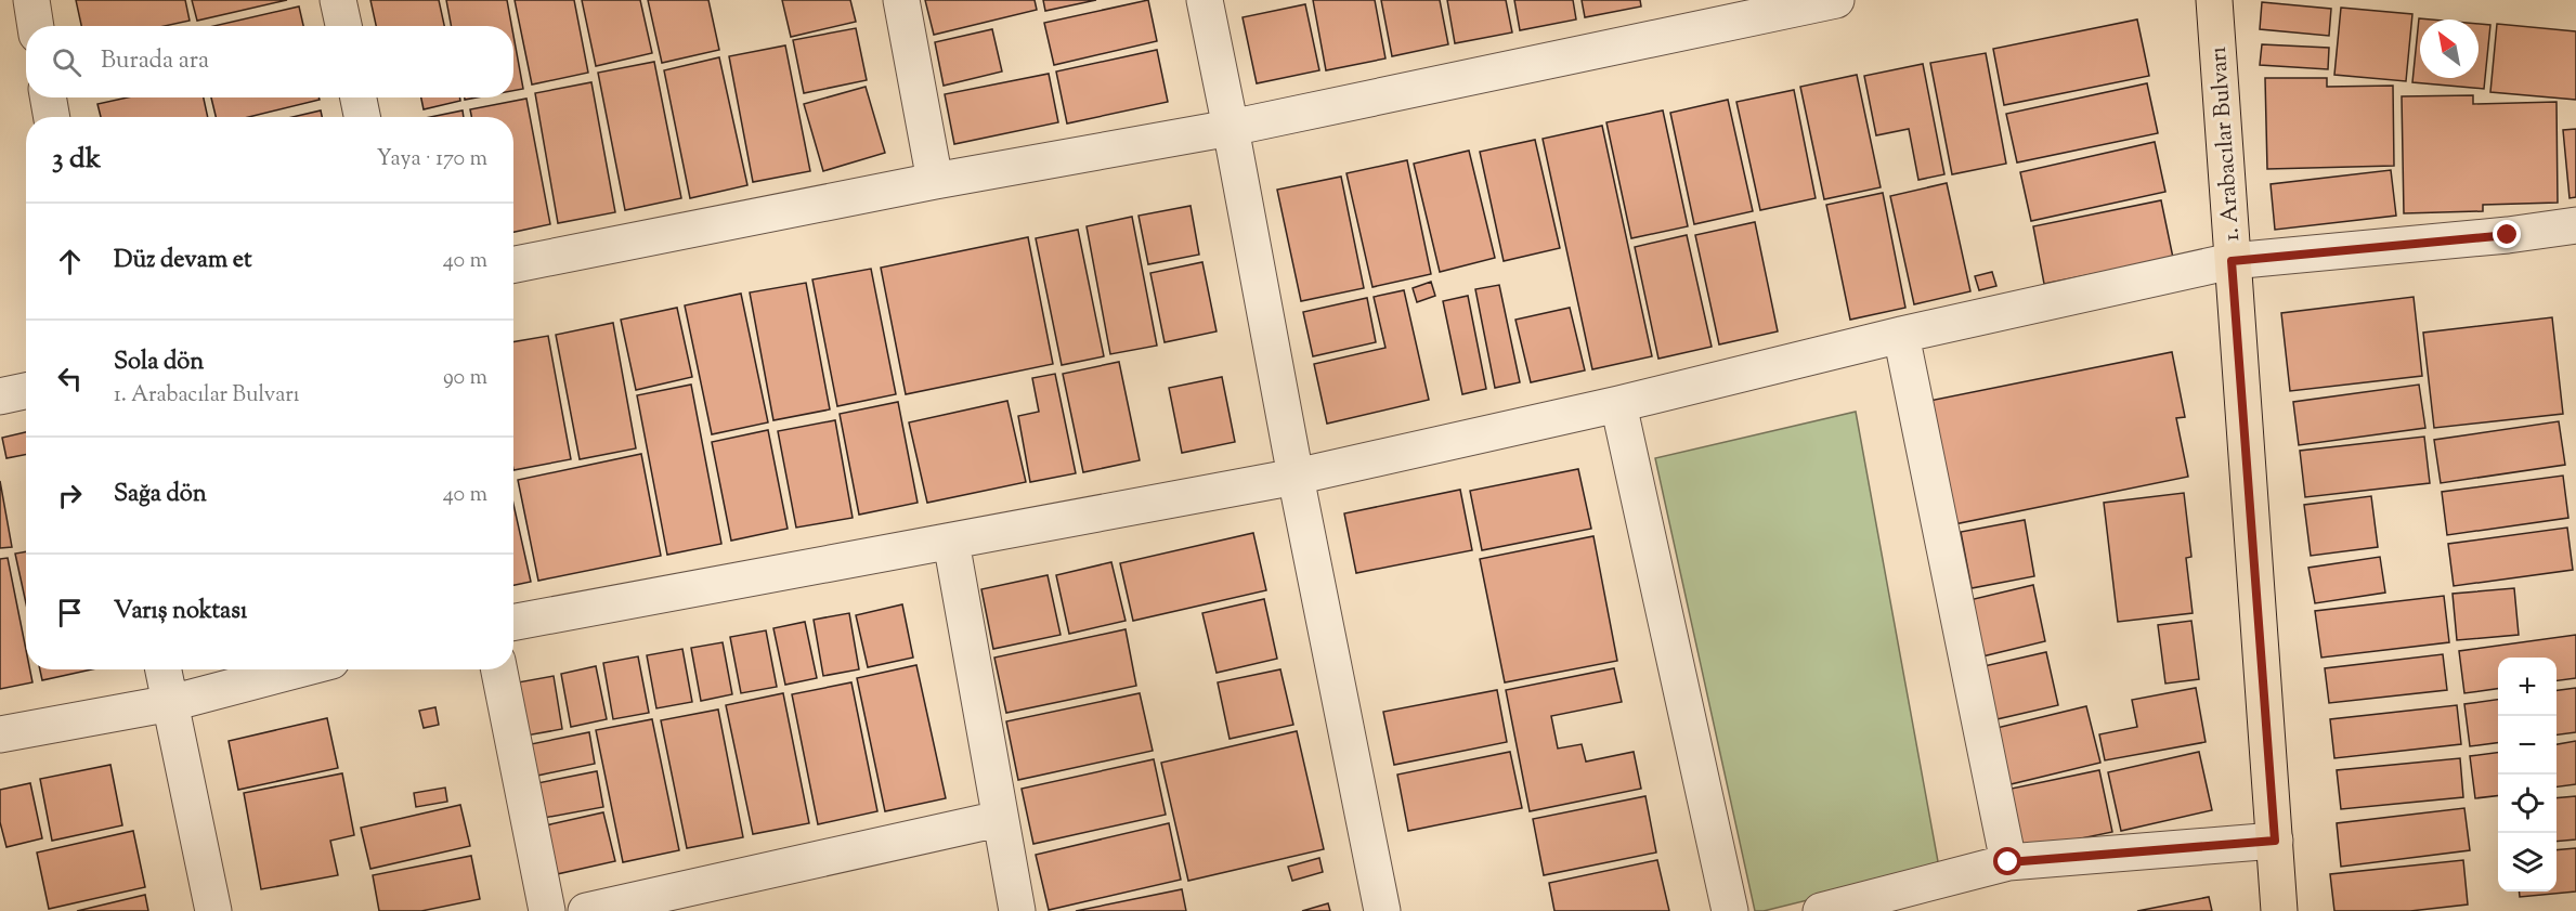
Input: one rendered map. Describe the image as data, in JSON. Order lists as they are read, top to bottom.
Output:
{
  "streets": {
    "main road": ["1. Arabacılar Bulvarı"]
  },
  "north": "top left",
  "page": {
    "search": "Burada ara",
    "heading": ["3 dk", "Yaya · 170 m"],
    "list": [
      ["Düz devam et", "40 m"],
      ["Sola dön", "1. Arabacılar Bulvarı", "90 m"],
      ["Sağa dön", "40 m"],
      "Varış noktası"
    ],
    "map_buttons": ["+", "−"]
  }
}
